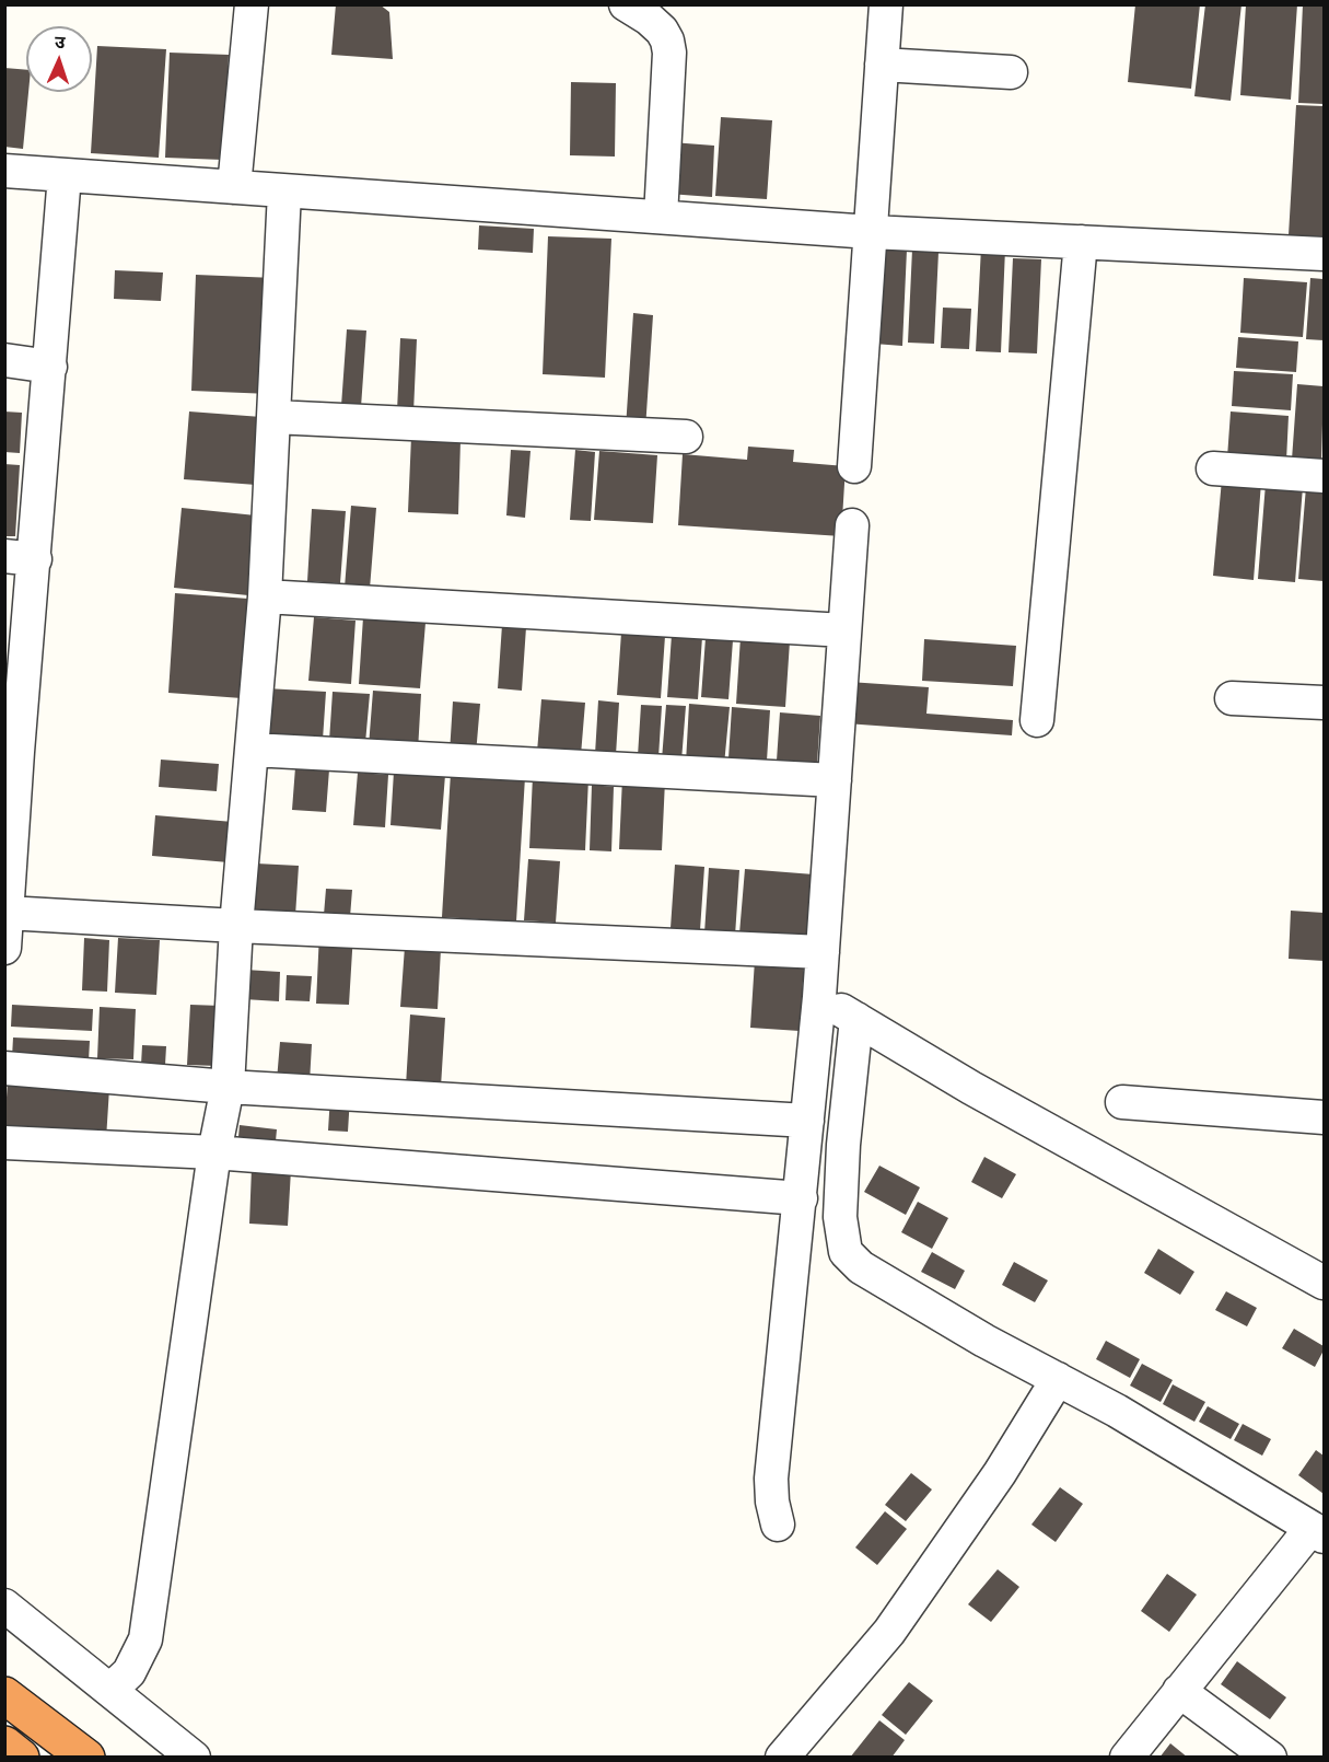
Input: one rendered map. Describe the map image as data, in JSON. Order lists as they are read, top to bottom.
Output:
{
  "north": "top"
}
